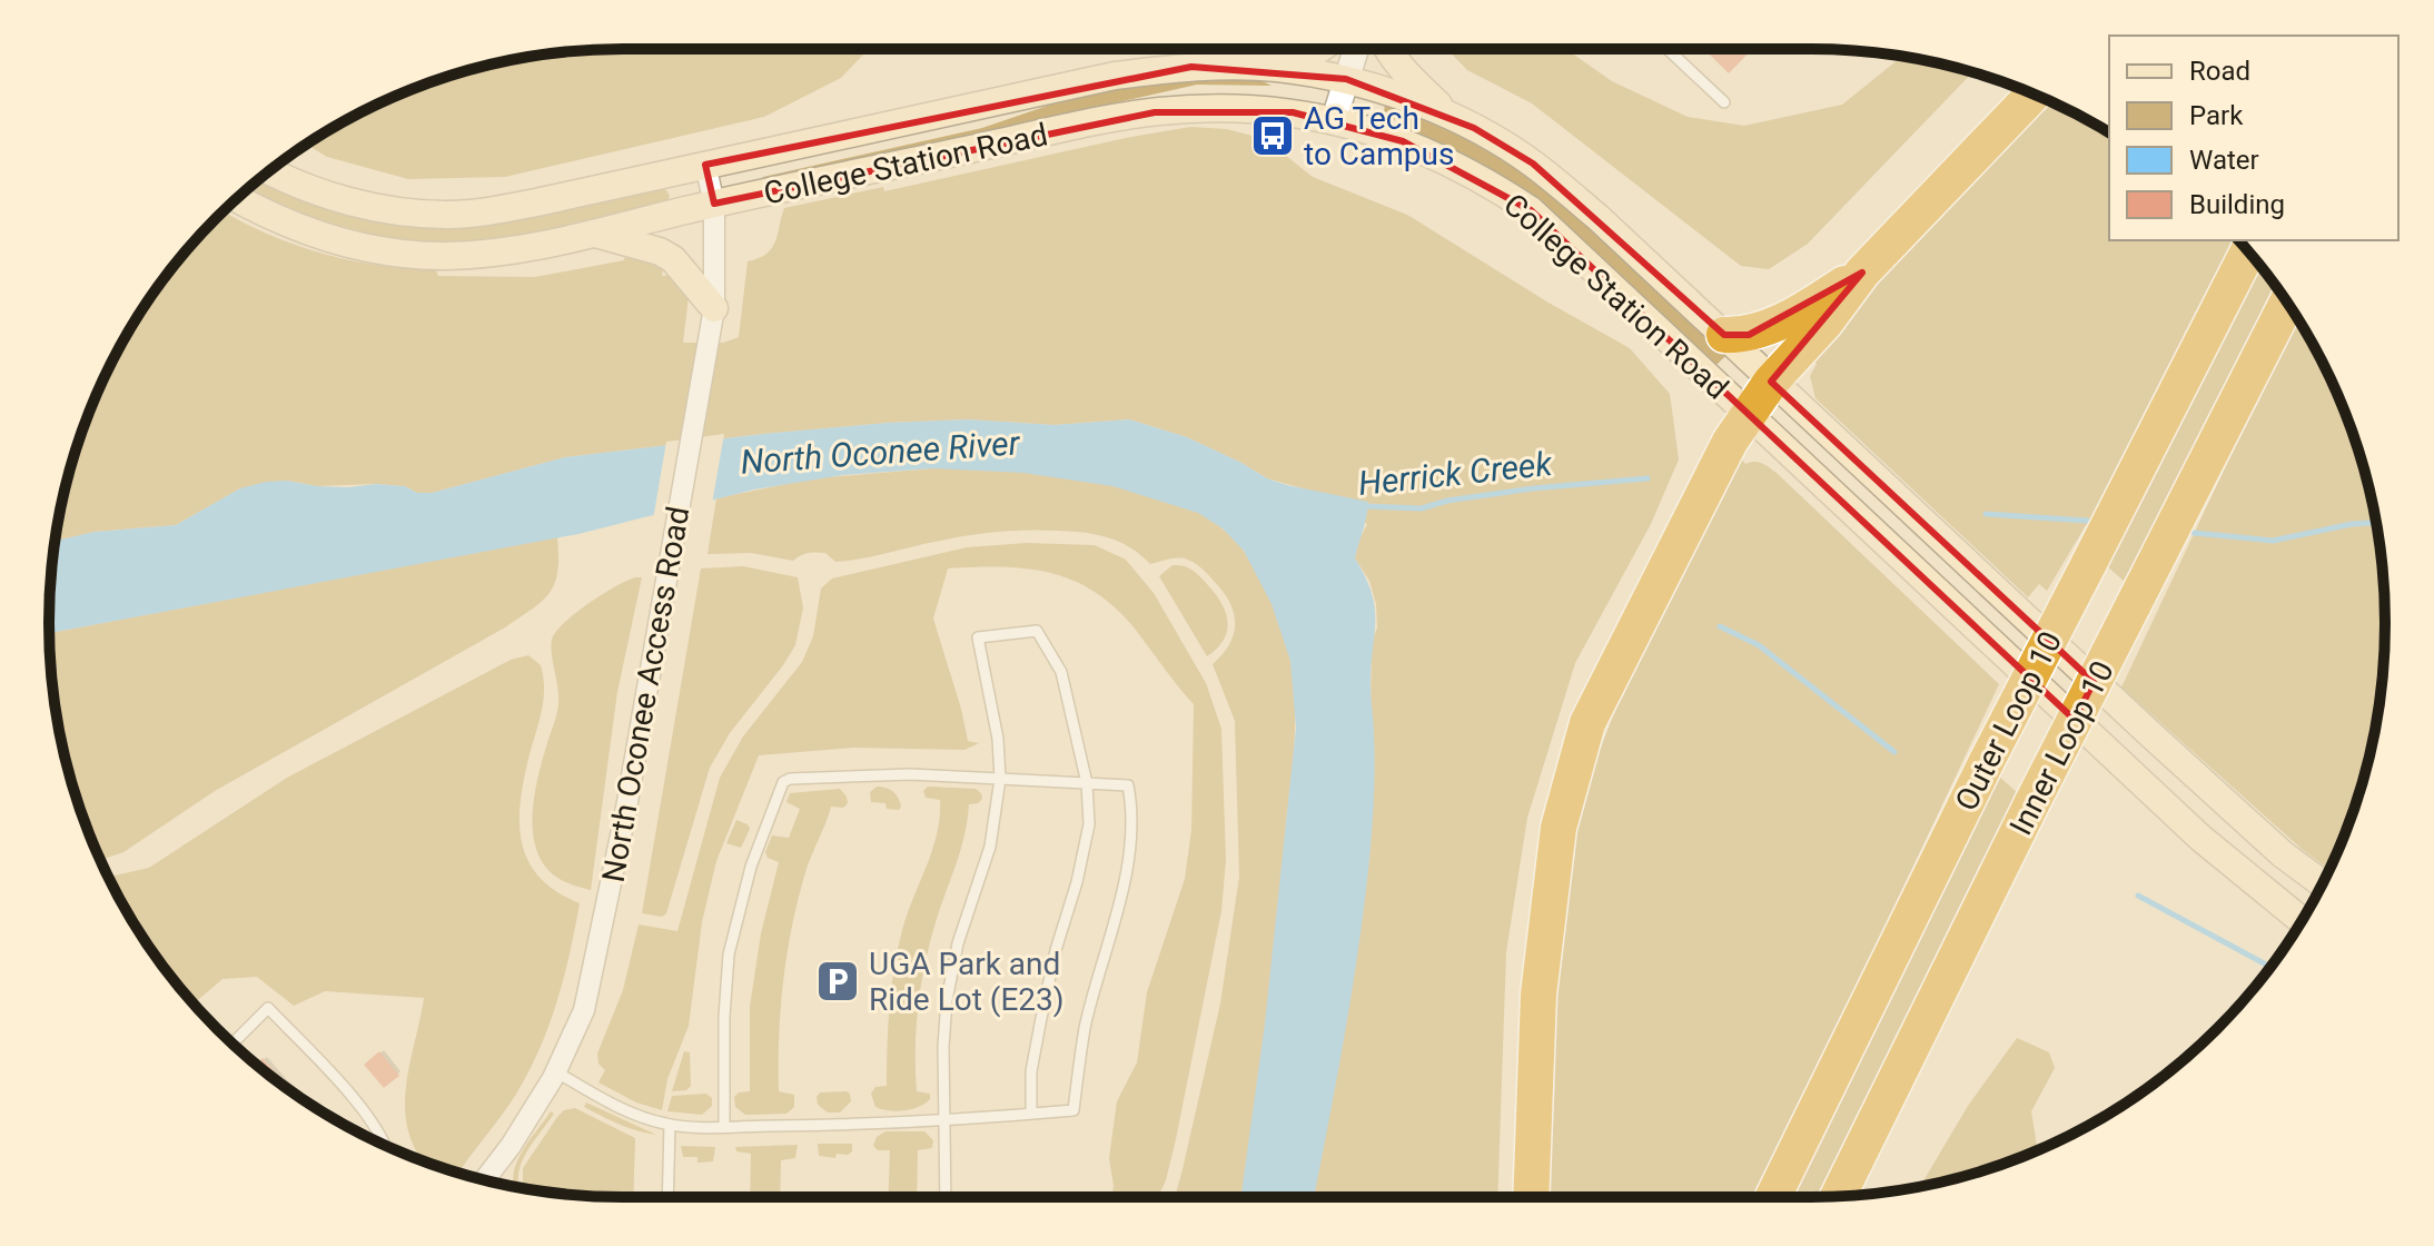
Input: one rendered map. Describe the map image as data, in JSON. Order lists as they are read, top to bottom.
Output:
{
  "streets": {
    "highway": ["Outer Loop 10", "Inner Loop 10"],
    "main road": ["College Station Road"],
    "street": ["North Oconee Access Road"]
  },
  "crossings": [
    ["College Station Road", "North Oconee Access Road"]
  ],
  "water": ["North Oconee River", "Herrick Creek"],
  "places": {
    "bus stop": ["AG Tech to Campus"],
    "parking": ["UGA Park and Ride Lot (E23)"]
  },
  "legend": [
    "Road",
    "Park",
    "Water",
    "Building"
  ]
}
